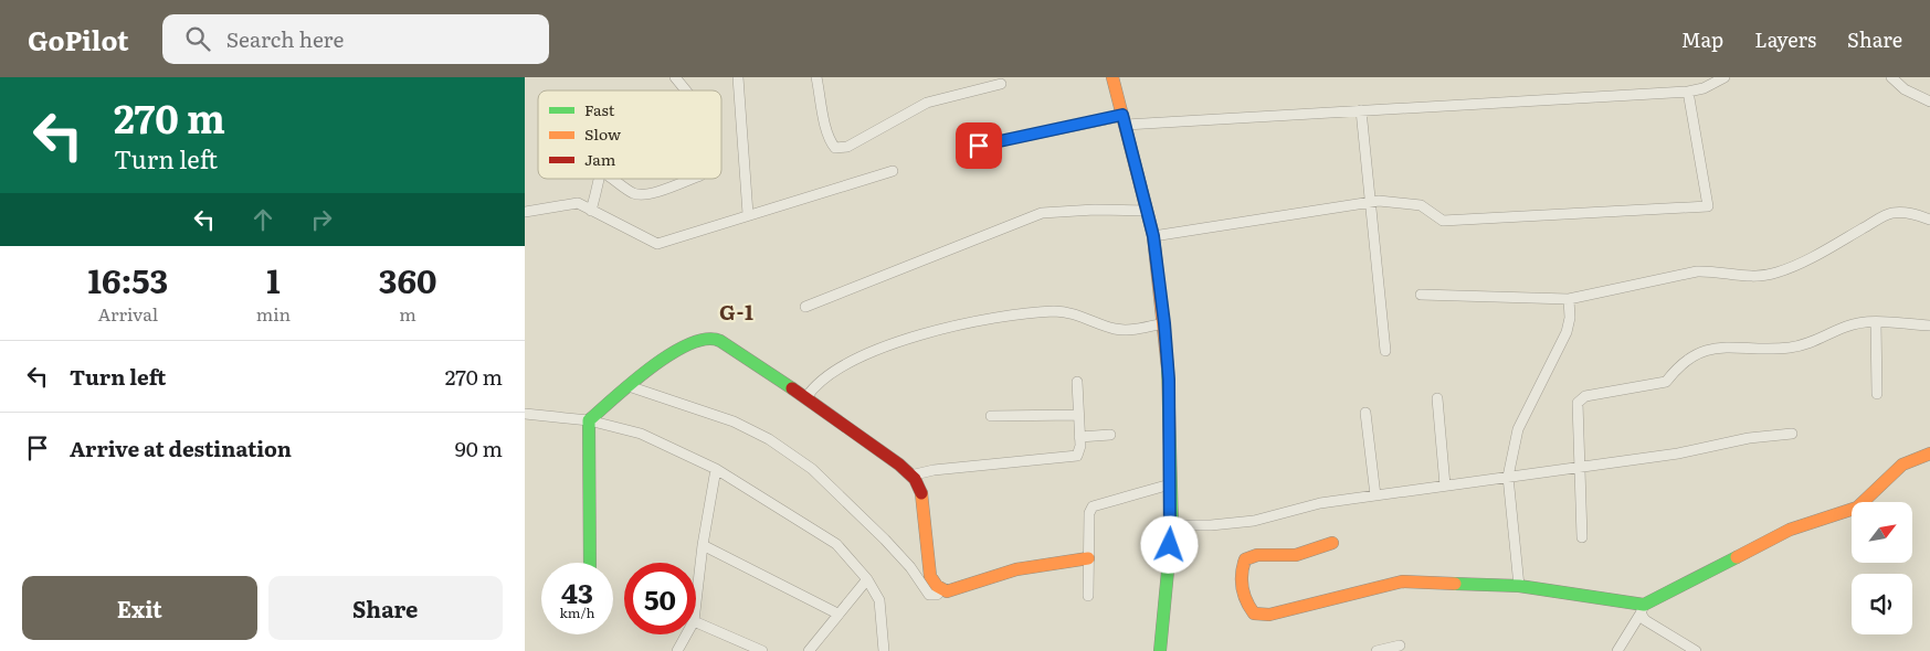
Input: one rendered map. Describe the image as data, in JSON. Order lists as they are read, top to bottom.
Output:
{
  "districts": ["G-1"],
  "legend": ["Fast", "Slow", "Jam"],
  "north": "top right",
  "page": {
    "header": "GoPilot",
    "search": "Search here",
    "nav": ["Map", "Layers", "Share"],
    "turn": ["270 m", "Turn left"],
    "eta": [
      "16:53",
      "Arrival",
      "1",
      "min",
      "360",
      "m"
    ],
    "list": [
      {
        "name": "Turn left",
        "value": "270 m"
      },
      {
        "name": "Arrive at destination",
        "value": "90 m"
      }
    ],
    "speed": "43 km/h",
    "limit": "50",
    "buttons": ["Exit", "Share"]
  }
}
